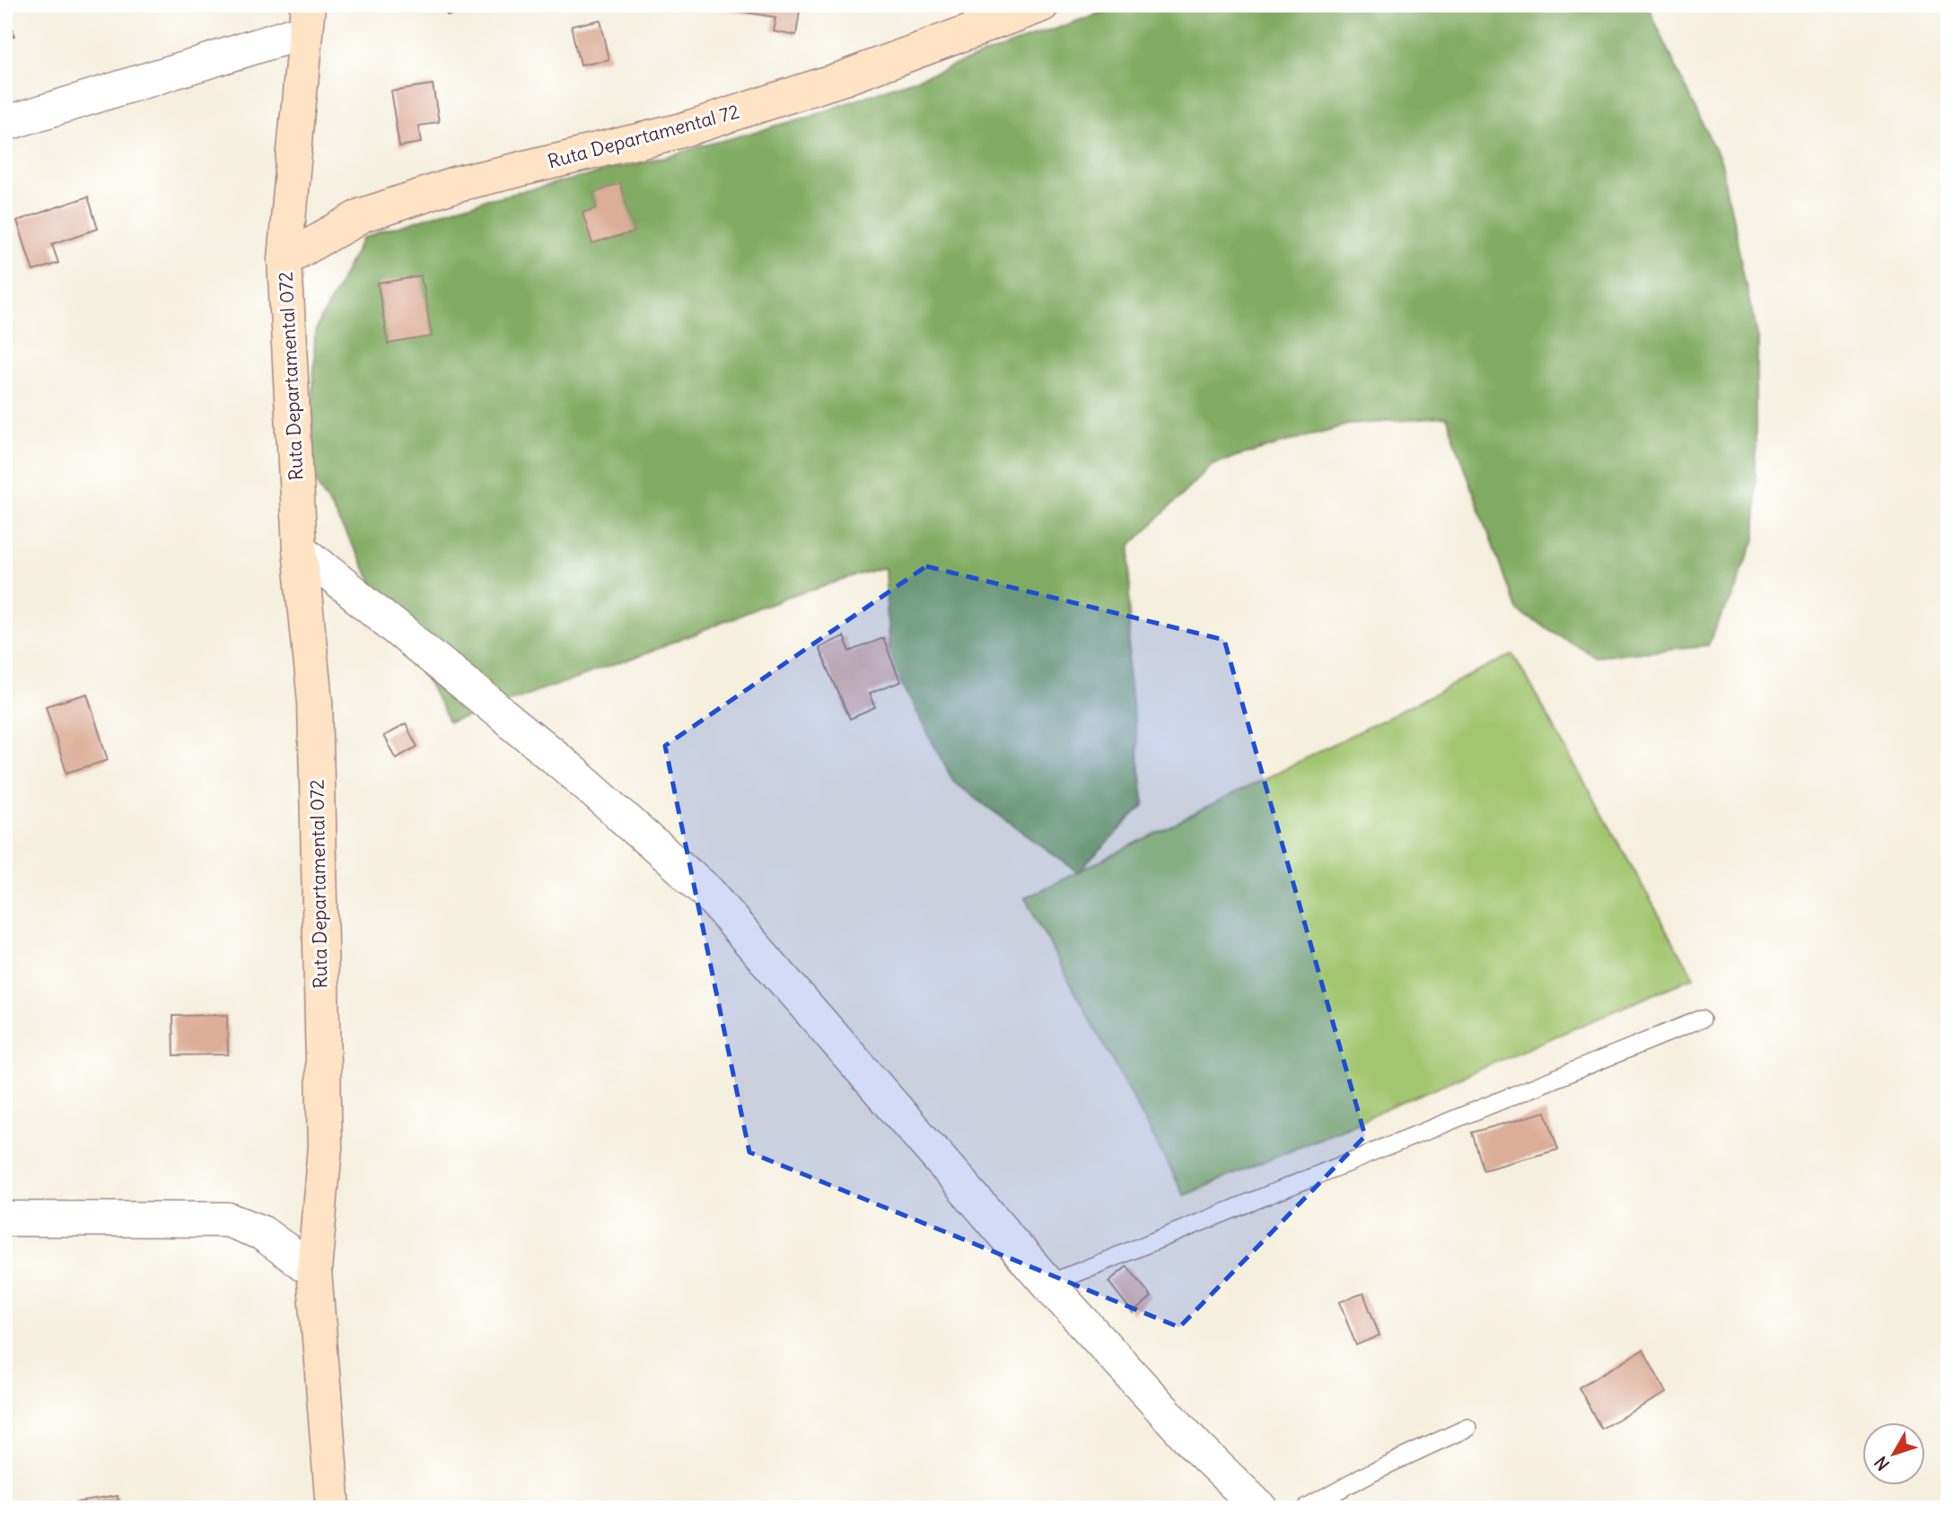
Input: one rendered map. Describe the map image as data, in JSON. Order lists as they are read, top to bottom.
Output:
{
  "streets": {
    "main road": ["Ruta Departamental 72", "Ruta Departamental 072"]
  },
  "crossings": [
    ["Ruta Departamental 72", "Ruta Departamental 072"]
  ],
  "north": "bottom left"
}
